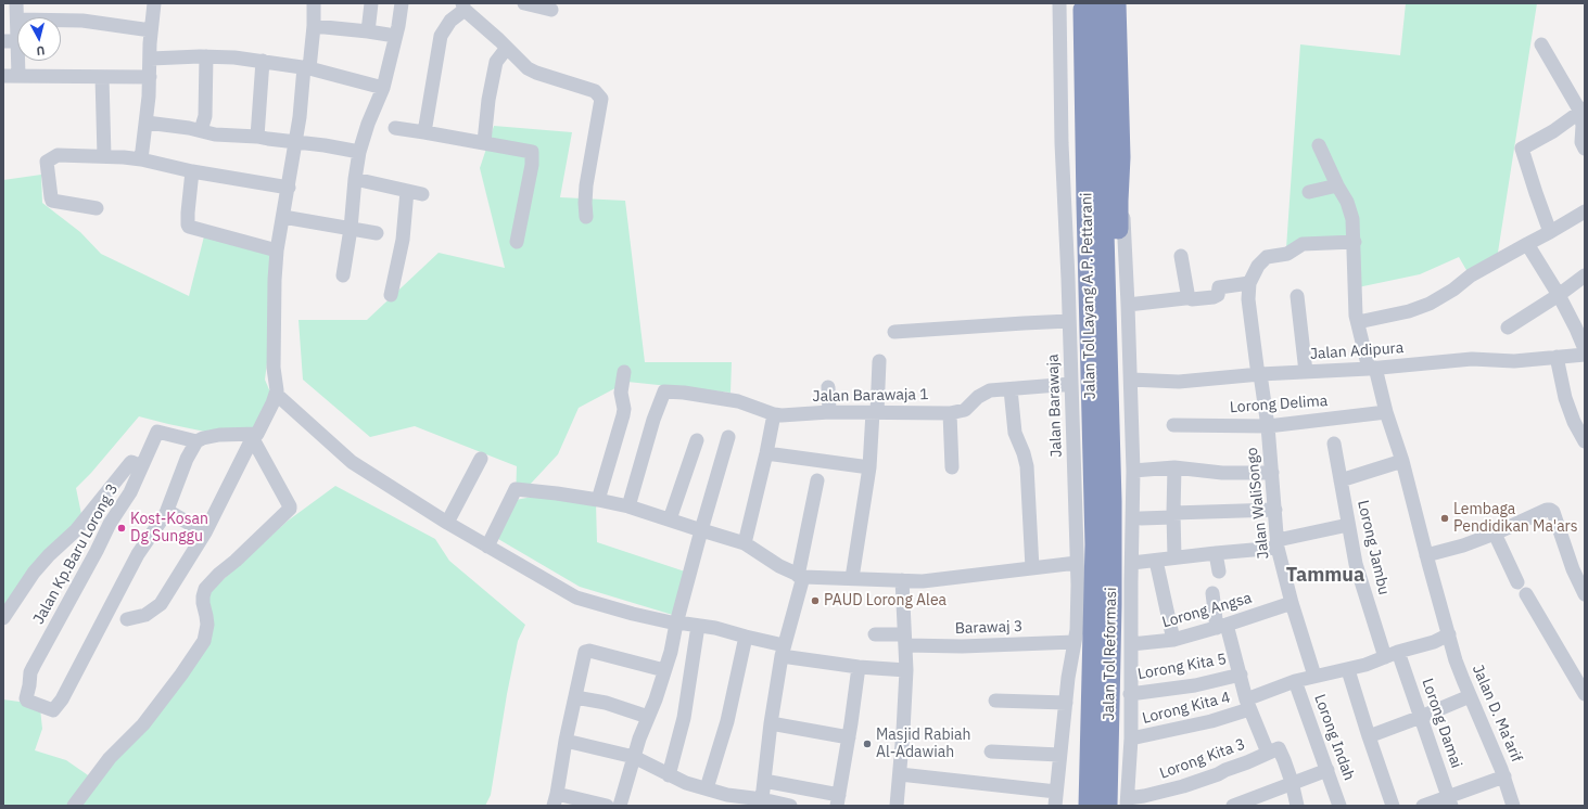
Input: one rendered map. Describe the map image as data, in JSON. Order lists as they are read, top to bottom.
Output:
{
  "streets": {
    "highway": ["Jalan Tol Layang A.P. Pettarani", "Jalan Tol Reformasi"],
    "street": [
      "Jalan Adipura",
      "Jalan Barawaja 1",
      "Lorong Delima",
      "Jalan Barawaja",
      "Jalan WaliSongo",
      "Lorong Jambu",
      "Jalan Kp.Baru Lorong 3",
      "Lorong Angsa",
      "Barawaj 3",
      "Lorong Kita 5",
      "Lorong Kita 4",
      "Jalan D. Ma'arif",
      "Lorong Damai",
      "Lorong Indah",
      "Lorong Kita 3"
    ]
  },
  "crossings": [
    ["Jalan Tol Layang A.P. Pettarani", "Jalan Tol Reformasi"],
    ["Jalan Adipura", "Jalan WaliSongo"],
    ["Jalan Adipura", "Jalan D. Ma'arif"],
    ["Jalan Barawaja 1", "Jalan Barawaja"],
    ["Lorong Delima", "Jalan WaliSongo"],
    ["Lorong Delima", "Jalan D. Ma'arif"],
    ["Jalan Barawaja", "Barawaj 3"],
    ["Jalan WaliSongo", "Lorong Angsa"],
    ["Jalan WaliSongo", "Lorong Kita 4"],
    ["Lorong Jambu", "Lorong Kita 4"],
    ["Lorong Angsa", "Lorong Kita 3"],
    ["Lorong Kita 5", "Lorong Kita 3"],
    ["Lorong Kita 4", "Jalan D. Ma'arif"],
    ["Lorong Kita 4", "Lorong Damai"],
    ["Lorong Kita 4", "Lorong Indah"],
    ["Lorong Kita 4", "Lorong Kita 3"]
  ],
  "districts": ["Tammua"],
  "places": [
    "Lembaga Pendidikan Ma'ars",
    "Kost-Kosan Dg Sunggu",
    "PAUD Lorong Alea",
    "Masjid Rabiah Al-Adawiah"
  ],
  "north": "bottom"
}
